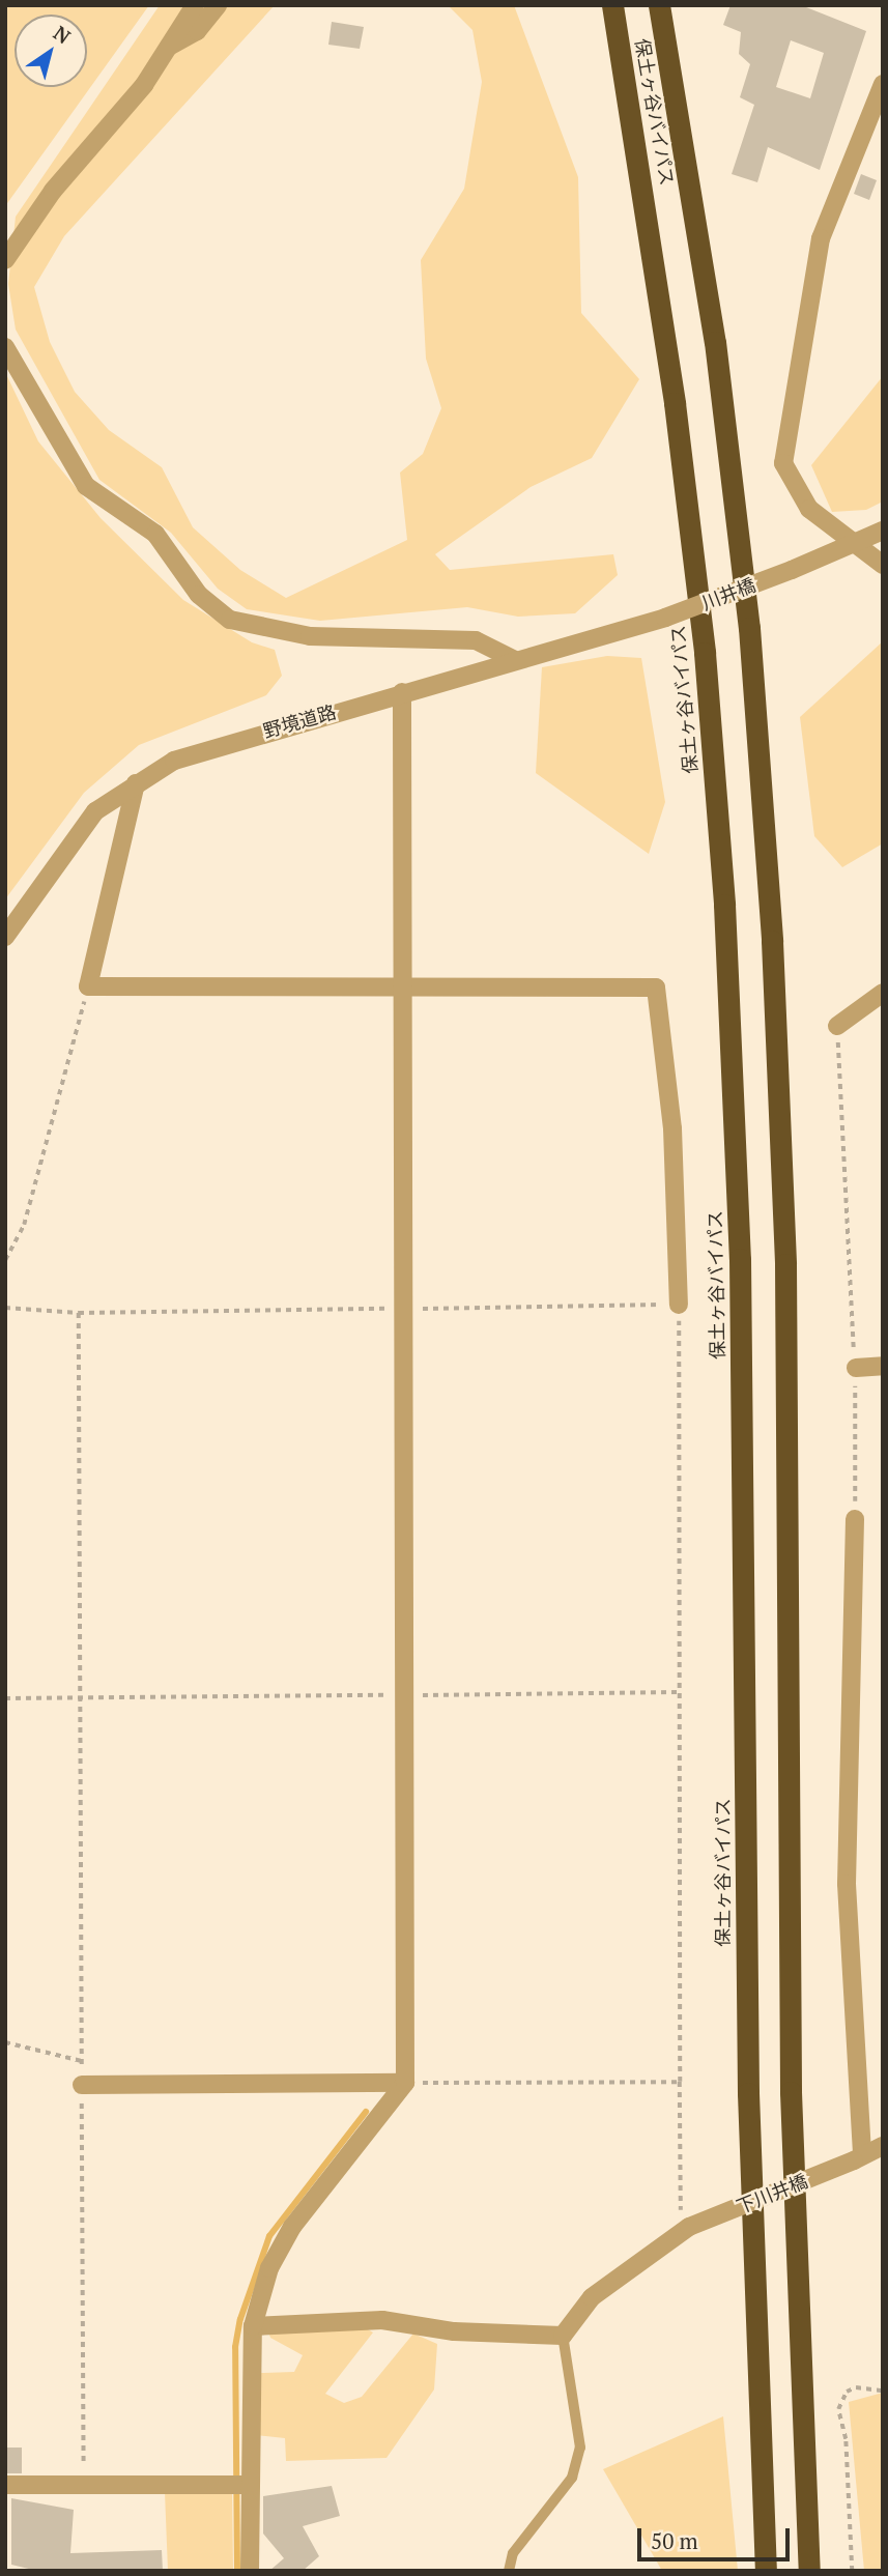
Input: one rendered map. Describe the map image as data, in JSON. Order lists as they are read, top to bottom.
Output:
{
  "streets": {
    "highway": ["保土ヶ谷バイパス"],
    "street": ["川井橋", "野境道路", "下川井橋"]
  },
  "crossings": [
    ["川井橋", "野境道路"]
  ],
  "scale_bar": "50 m",
  "north": "top right"
}
